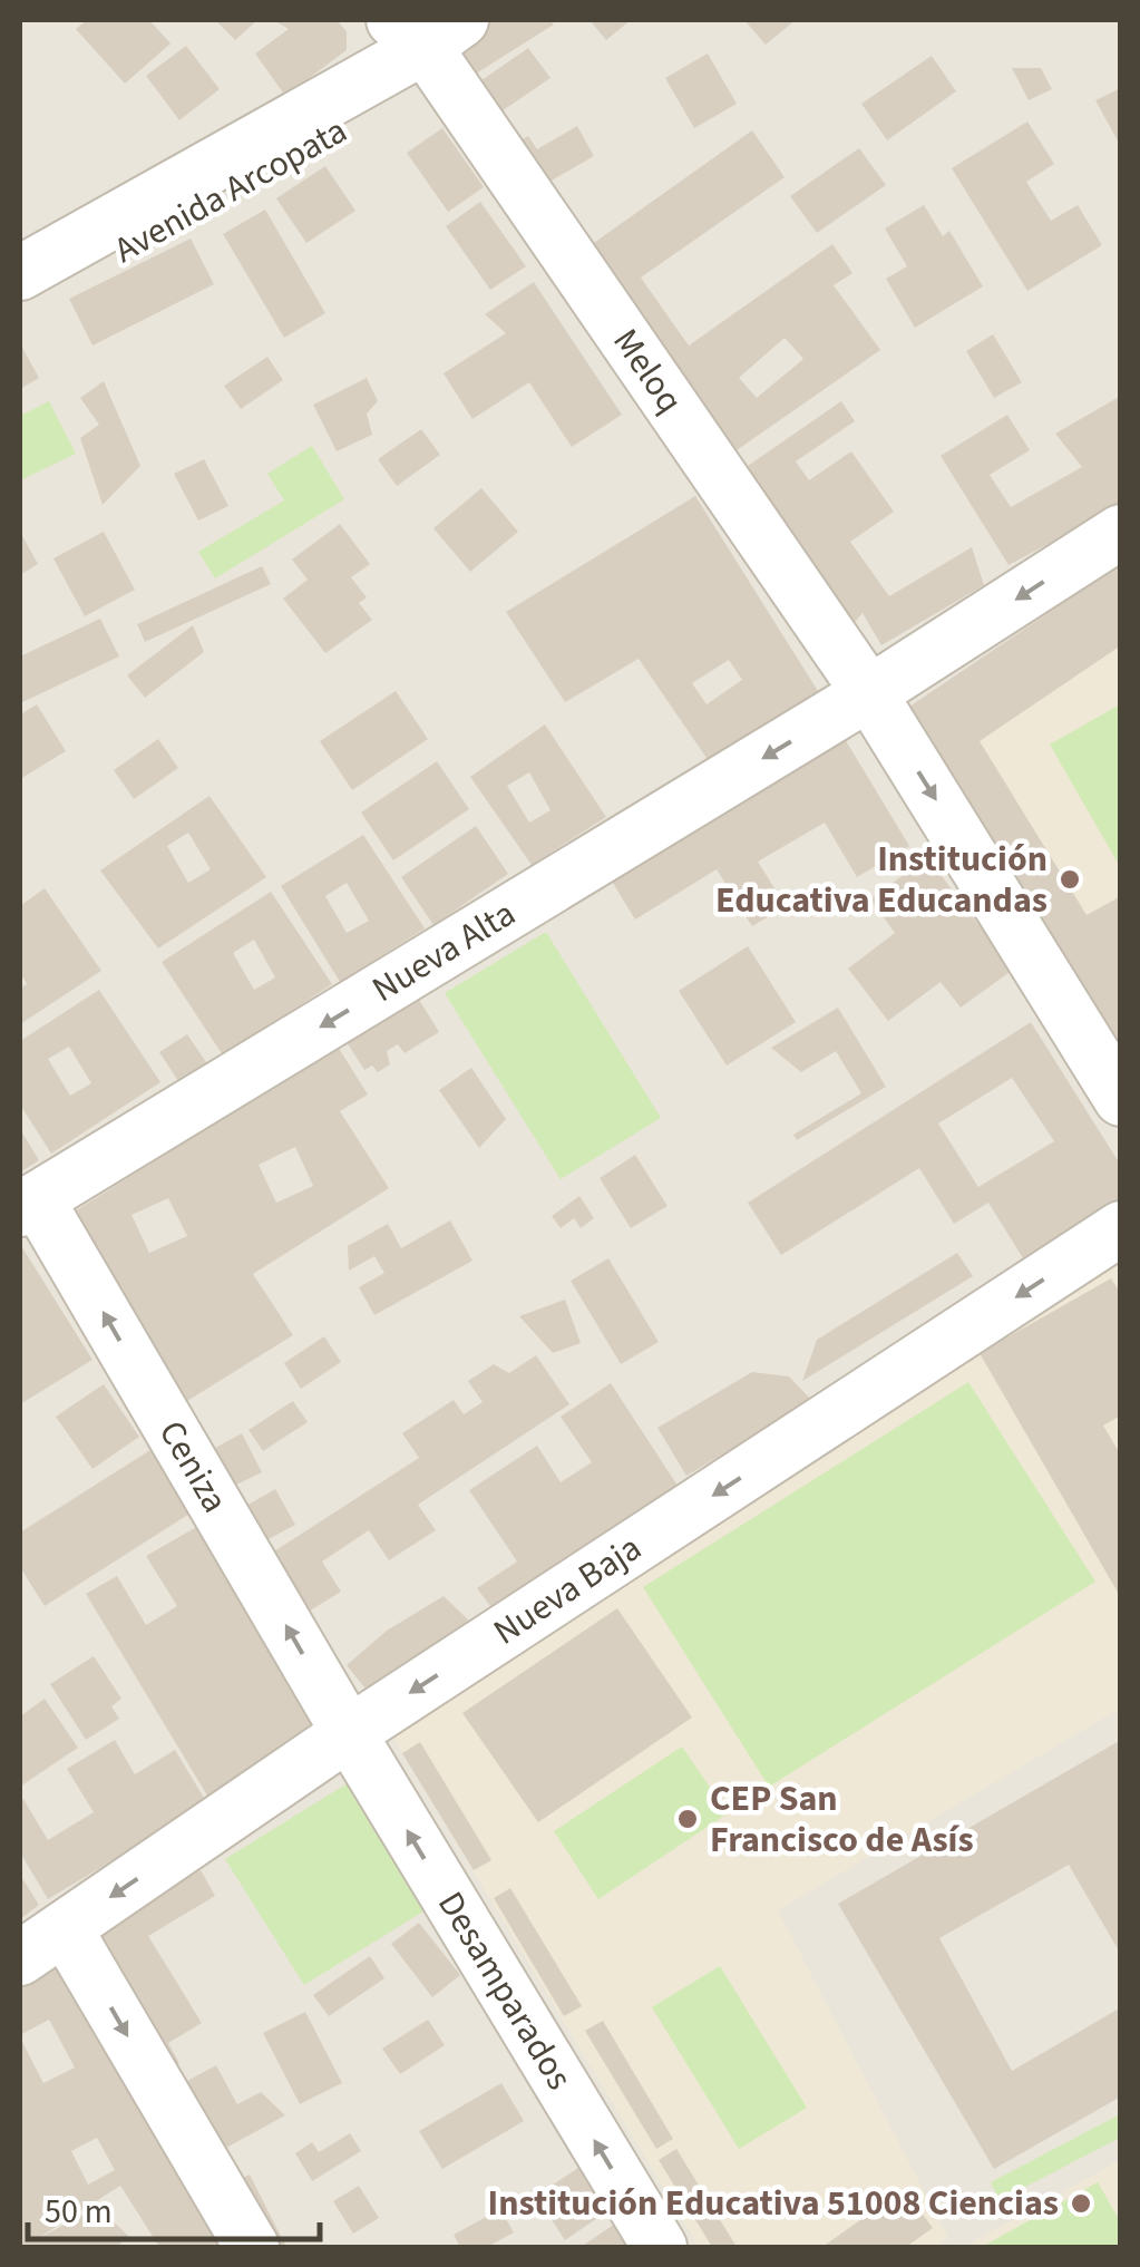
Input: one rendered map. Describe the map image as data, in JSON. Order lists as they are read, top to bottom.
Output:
{
  "streets": {
    "street": [
      "Avenida Arcopata",
      "Meloq",
      "Nueva Alta",
      "Ceniza",
      "Nueva Baja",
      "Desamparados"
    ]
  },
  "crossings": [
    ["Avenida Arcopata", "Meloq"],
    ["Meloq", "Nueva Alta"],
    ["Nueva Alta", "Ceniza"],
    ["Ceniza", "Nueva Baja"],
    ["Ceniza", "Desamparados"],
    ["Nueva Baja", "Desamparados"]
  ],
  "one_way": [
    "Meloq",
    "Nueva Alta",
    "Ceniza",
    "Nueva Baja"
  ],
  "places": ["Institución Educativa Educandas", "CEP San Francisco de Asís", "Institución Educativa 51008 Ciencias"],
  "scale_bar": "50 m"
}
